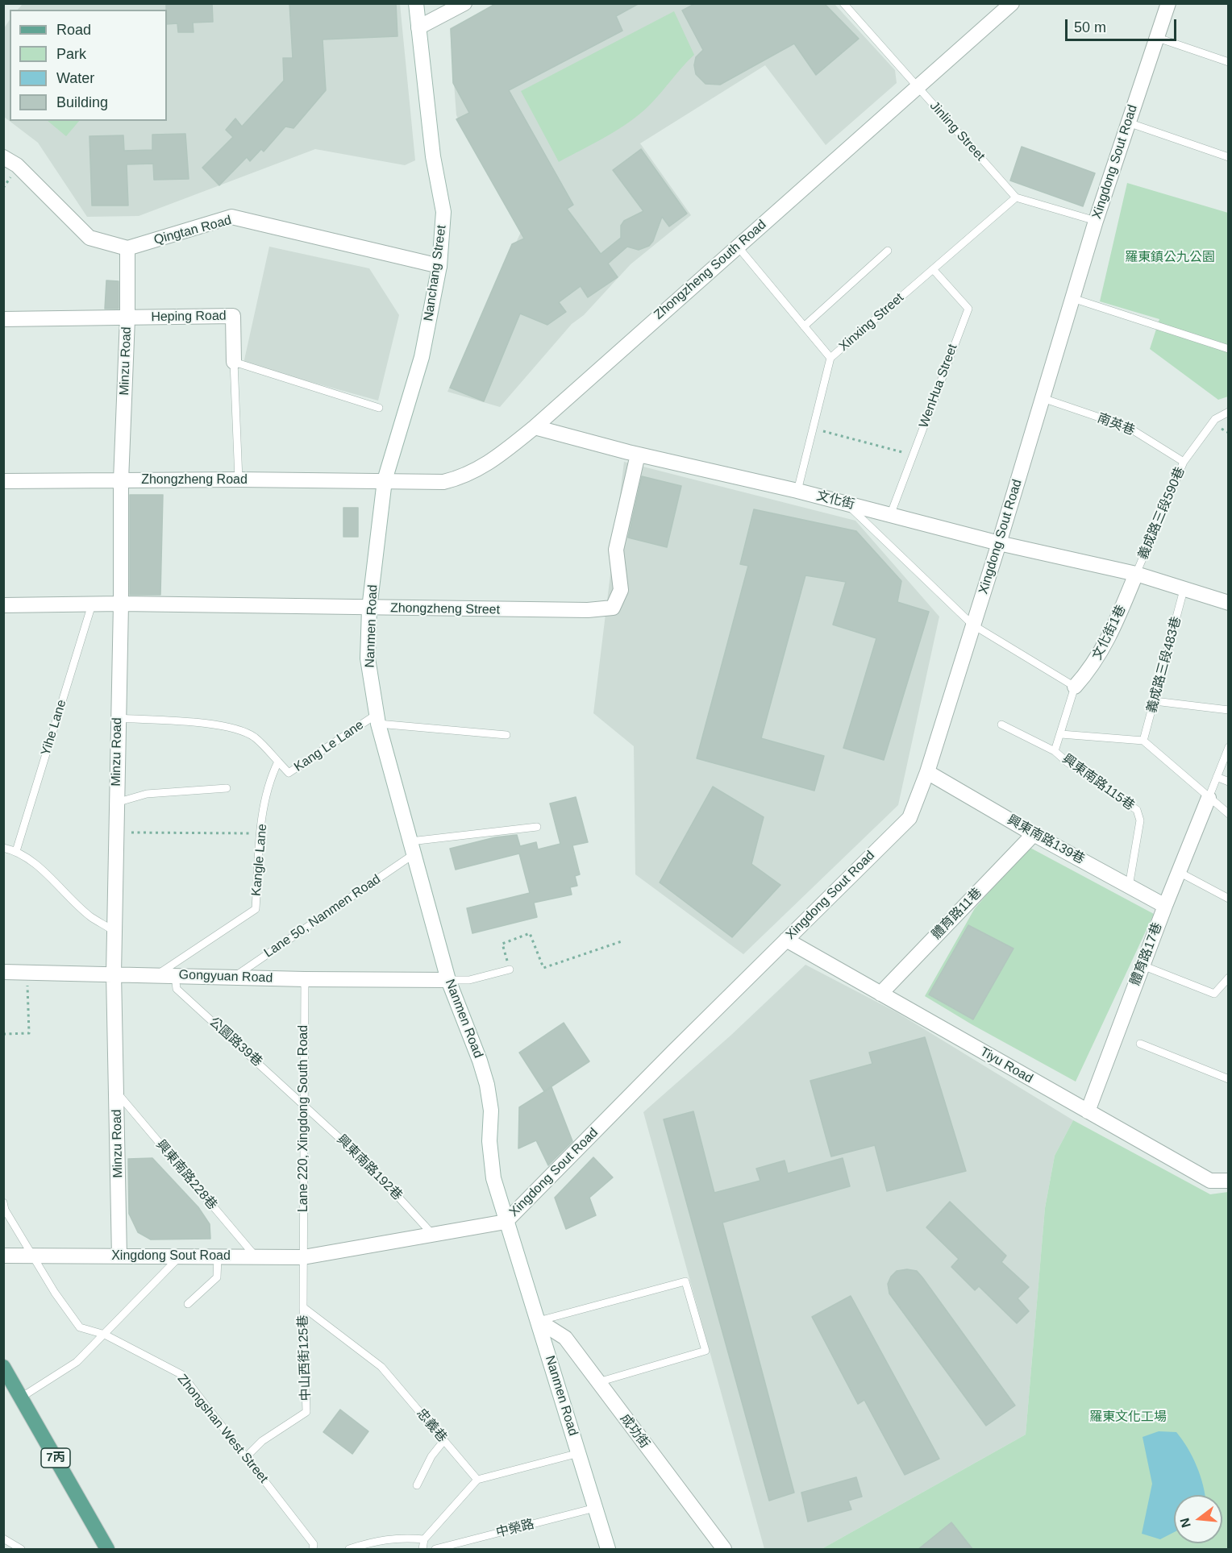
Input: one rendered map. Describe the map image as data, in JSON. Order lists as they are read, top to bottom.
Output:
{
  "streets": {
    "main road": ["7丙"],
    "street": [
      "Xingdong Sout Road",
      "Qingtan Road",
      "Zhongzheng South Road",
      "Nanchang Street",
      "Heping Road",
      "Minzu Road",
      "Zhongzheng Road",
      "文化街",
      "Zhongzheng Street",
      "Nanmen Road",
      "文化街1巷",
      "興東南路139巷",
      "體育路11巷",
      "體育路17巷",
      "Gongyuan Road",
      "Tiyu Road",
      "成功街"
    ],
    "lane": [
      "Jinling Street",
      "Xinxing Street",
      "WenHua Street",
      "南英巷",
      "義成路三段590巷",
      "義成路三段483巷",
      "Yihe Lane",
      "Kang Le Lane",
      "興東南路115巷",
      "Kangle Lane",
      "Lane 50, Nanmen Road",
      "公園路39巷",
      "Lane 220, Xingdong South Road",
      "興東南路192巷",
      "興東南路228巷",
      "中山西街125巷",
      "忠義巷",
      "Zhongshan West Street",
      "中榮路"
    ]
  },
  "crossings": [
    ["Jinling Street", "Zhongzheng South Road"],
    ["Jinling Street", "Xinxing Street"],
    ["Xingdong Sout Road", "Minzu Road"],
    ["Xingdong Sout Road", "南英巷"],
    ["Xingdong Sout Road", "文化街"],
    ["Xingdong Sout Road", "Nanmen Road"],
    ["Xingdong Sout Road", "興東南路139巷"],
    ["Xingdong Sout Road", "Tiyu Road"],
    ["Xingdong Sout Road", "Lane 220, Xingdong South Road"],
    ["Xingdong Sout Road", "興東南路192巷"],
    ["Xingdong Sout Road", "興東南路228巷"],
    ["Xingdong Sout Road", "中山西街125巷"],
    ["Xingdong Sout Road", "Zhongshan West Street"],
    ["Qingtan Road", "Nanchang Street"],
    ["Qingtan Road", "Minzu Road"],
    ["Zhongzheng South Road", "Nanchang Street"],
    ["Zhongzheng South Road", "Zhongzheng Road"],
    ["Zhongzheng South Road", "文化街"],
    ["Zhongzheng South Road", "Nanmen Road"],
    ["Nanchang Street", "Zhongzheng Road"],
    ["Nanchang Street", "Nanmen Road"],
    ["Heping Road", "Minzu Road"],
    ["Xinxing Street", "WenHua Street"],
    ["Xinxing Street", "文化街"],
    ["Minzu Road", "Zhongzheng Road"],
    ["Minzu Road", "Zhongzheng Street"],
    ["Minzu Road", "Gongyuan Road"],
    ["Minzu Road", "興東南路228巷"],
    ["WenHua Street", "文化街"],
    ["南英巷", "義成路三段590巷"],
    ["Zhongzheng Road", "Nanmen Road"],
    ["文化街", "義成路三段590巷"],
    ["文化街", "Zhongzheng Street"],
    ["文化街", "文化街1巷"],
    ["文化街", "義成路三段483巷"],
    ["義成路三段590巷", "文化街1巷"],
    ["Zhongzheng Street", "Nanmen Road"],
    ["Zhongzheng Street", "Yihe Lane"],
    ["Nanmen Road", "Kang Le Lane"],
    ["Nanmen Road", "Lane 50, Nanmen Road"],
    ["Nanmen Road", "Gongyuan Road"],
    ["Nanmen Road", "成功街"],
    ["Nanmen Road", "中榮路"],
    ["文化街1巷", "興東南路115巷"],
    ["Kang Le Lane", "Kangle Lane"],
    ["興東南路115巷", "興東南路139巷"],
    ["興東南路139巷", "體育路11巷"],
    ["興東南路139巷", "體育路17巷"],
    ["Kangle Lane", "Gongyuan Road"],
    ["體育路11巷", "Tiyu Road"],
    ["Lane 50, Nanmen Road", "Gongyuan Road"],
    ["體育路17巷", "Tiyu Road"],
    ["Gongyuan Road", "公園路39巷"],
    ["Gongyuan Road", "Lane 220, Xingdong South Road"],
    ["公園路39巷", "Lane 220, Xingdong South Road"],
    ["公園路39巷", "興東南路192巷"],
    ["Lane 220, Xingdong South Road", "興東南路192巷"],
    ["Lane 220, Xingdong South Road", "中山西街125巷"],
    ["中山西街125巷", "忠義巷"],
    ["中山西街125巷", "Zhongshan West Street"]
  ],
  "parks": ["羅東鎮公九公園", "羅東文化工場"],
  "legend": [
    "Road",
    "Park",
    "Water",
    "Building"
  ],
  "scale_bar": "50 m",
  "north": "left"
}
